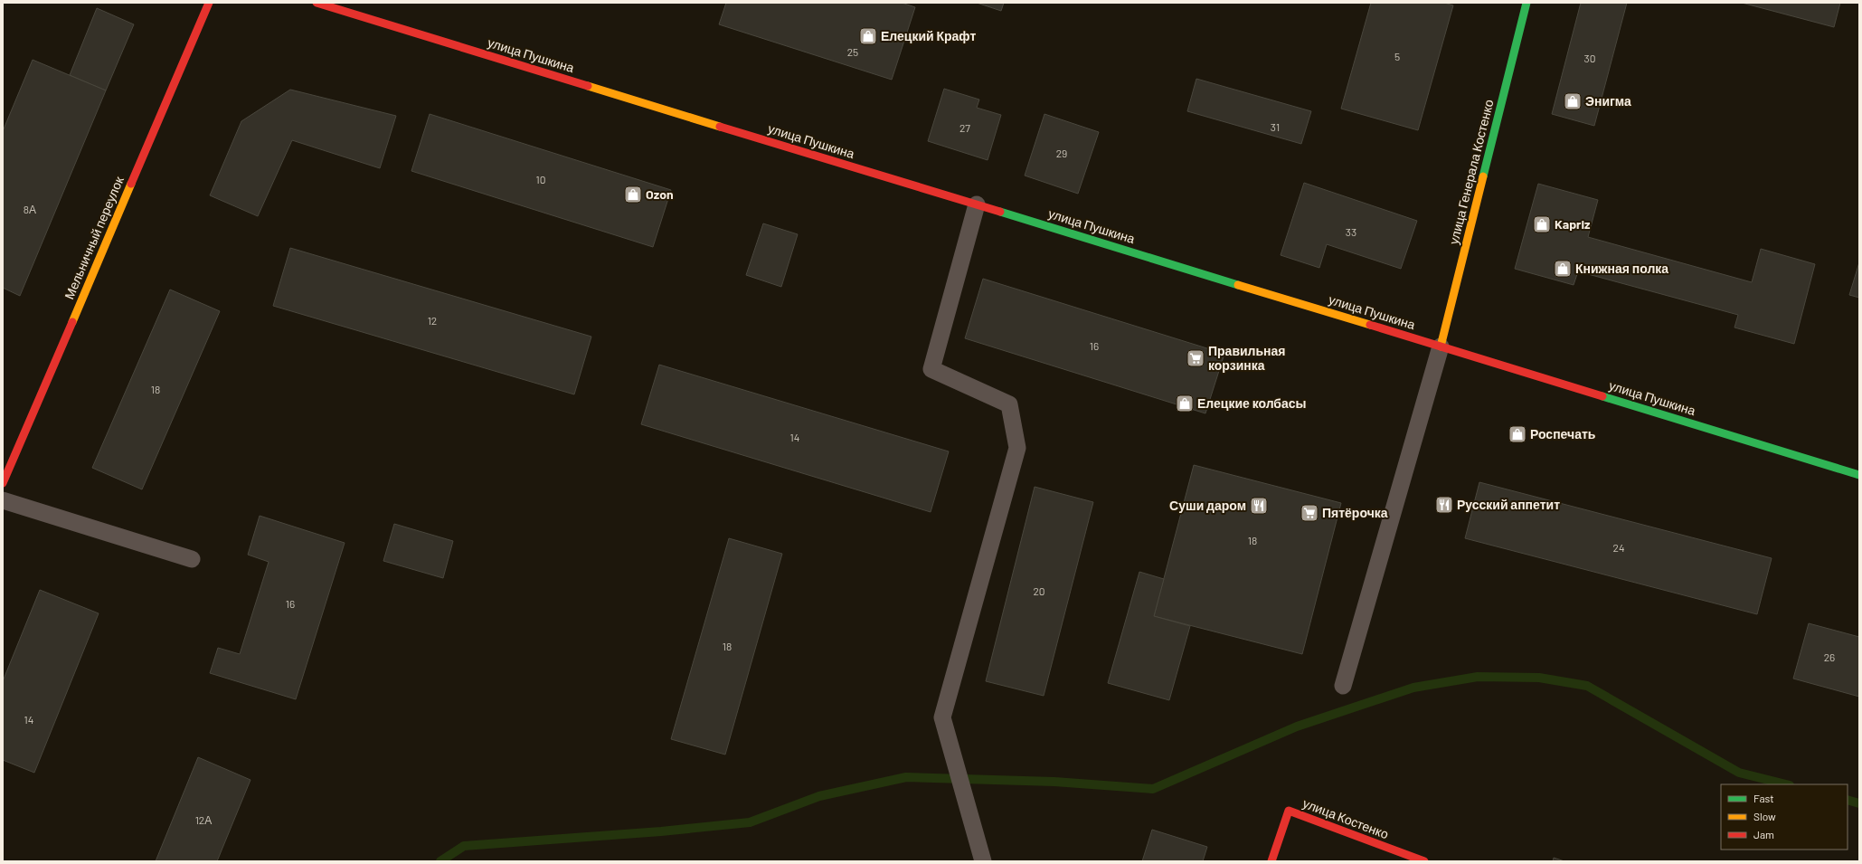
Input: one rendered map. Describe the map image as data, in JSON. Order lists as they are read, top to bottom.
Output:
{
  "streets": {
    "street": [
      "улица Пушкина",
      "улица Генерала Костенко",
      "Мельничный переулок",
      "улица Костенко"
    ]
  },
  "crossings": [
    ["улица Пушкина", "улица Генерала Костенко"]
  ],
  "places": {
    "shop": [
      "Елецкий Крафт",
      "Энигма",
      "Ozon",
      "Kapriz",
      "Книжная полка",
      "Елецкие колбасы",
      "Роспечать"
    ],
    "supermarket": ["Правильная корзинка", "Пятёрочка"],
    "restaurant": ["Русский аппетит", "Суши даром"]
  },
  "house_numbers": [
    "25",
    "5",
    "30",
    "31",
    "27",
    "29",
    "10",
    "8А",
    "33",
    "12",
    "16",
    "18",
    "14",
    "18",
    "24",
    "20",
    "16",
    "18",
    "26",
    "14",
    "12А"
  ],
  "legend": ["Fast", "Slow", "Jam"]
}
